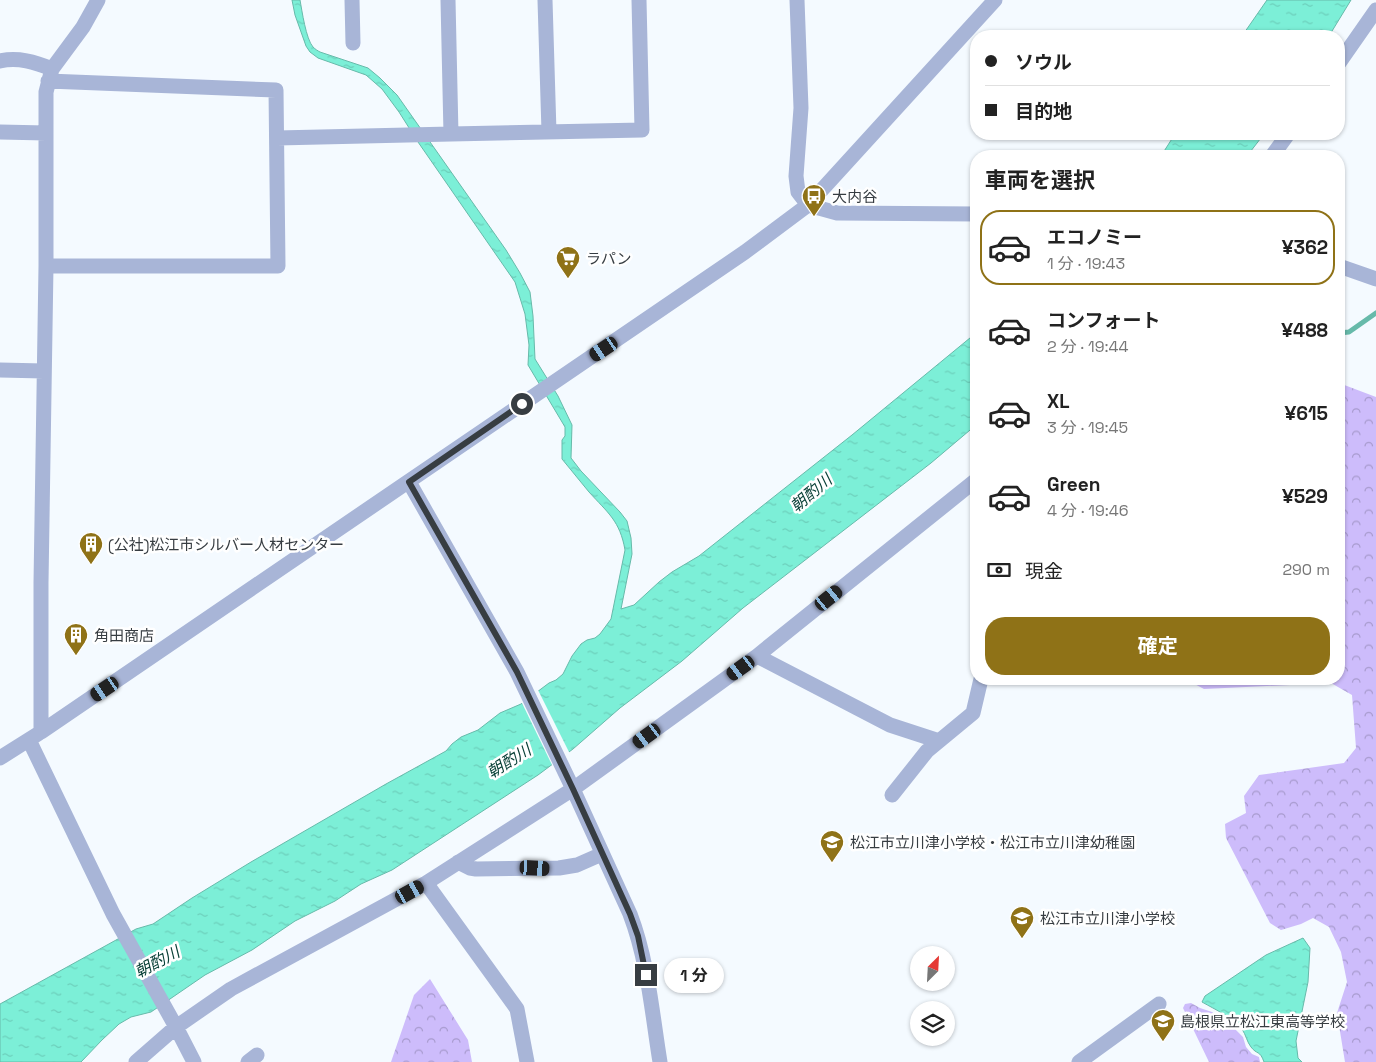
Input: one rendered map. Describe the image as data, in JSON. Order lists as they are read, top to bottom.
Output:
{
  "water": ["朝酌川"],
  "places": {
    "bus stop": ["大内谷"],
    "supermarket": ["ラパン"],
    "building": ["(公社)松江市シルバー人材センター", "角田商店"],
    "school or university": ["松江市立川津小学校・松江市立川津幼稚園", "松江市立川津小学校", "島根県立松江東高等学校"]
  },
  "north": "top right",
  "page": {
    "banner": ["ソウル", "目的地"],
    "heading": "車両を選択",
    "list": [
      {
        "name": "エコノミー",
        "note": "1 分 · 19:43",
        "value": "¥362"
      },
      {
        "name": "コンフォート",
        "note": "2 分 · 19:44",
        "value": "¥488"
      },
      {
        "name": "XL",
        "note": "3 分 · 19:45",
        "value": "¥615"
      },
      {
        "name": "Green",
        "note": "4 分 · 19:46",
        "value": "¥529"
      }
    ],
    "pay": ["現金", "290 m"],
    "buttons": "確定",
    "bubble": "1 分"
  }
}
